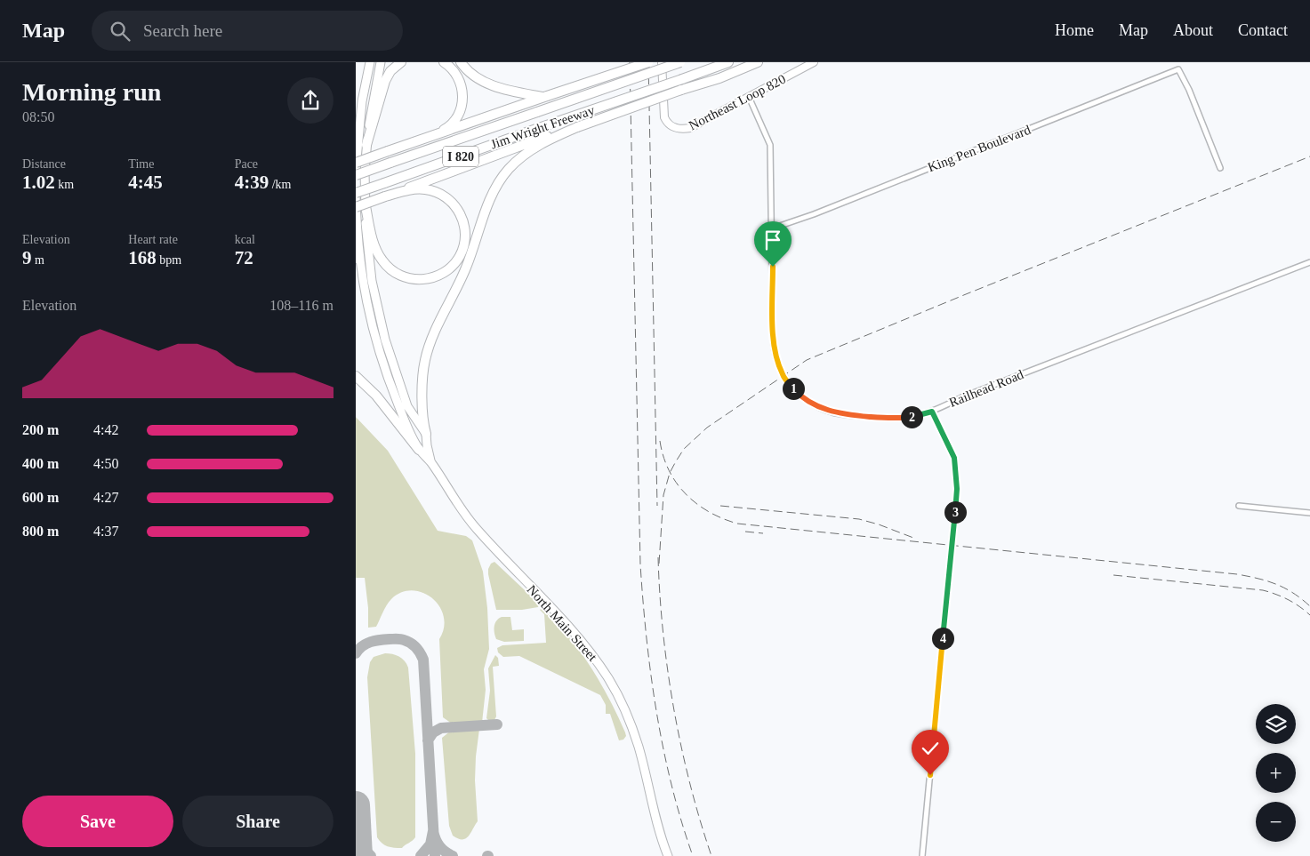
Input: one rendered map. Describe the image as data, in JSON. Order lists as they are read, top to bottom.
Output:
{
  "streets": {
    "highway": ["Jim Wright Freeway", "I 820"],
    "main road": ["North Main Street"],
    "street": ["Northeast Loop 820", "King Pen Boulevard", "Railhead Road"]
  },
  "crossings": [
    ["Northeast Loop 820", "Railhead Road"],
    ["King Pen Boulevard", "Railhead Road"]
  ],
  "page": {
    "header": "Map",
    "search": "Search here",
    "nav": [
      "Home",
      "Map",
      "About",
      "Contact"
    ],
    "heading": ["Morning run", "08:50"],
    "stats": [
      ["Distance", "1.02 km"],
      ["Time", "4:45"],
      ["Pace", "4:39 /km"],
      ["Elevation", "9 m"],
      ["Heart rate", "168 bpm"],
      ["kcal", "72"]
    ],
    "chart": ["Elevation", "108–116 m"],
    "pins": [
      "1",
      "2",
      "3",
      "4"
    ],
    "list": [
      {
        "name": "200 m",
        "note": "4:42"
      },
      {
        "name": "400 m",
        "note": "4:50"
      },
      {
        "name": "600 m",
        "note": "4:27"
      },
      {
        "name": "800 m",
        "note": "4:37"
      }
    ],
    "map_buttons": ["+", "−"],
    "buttons": ["Save", "Share"]
  }
}
